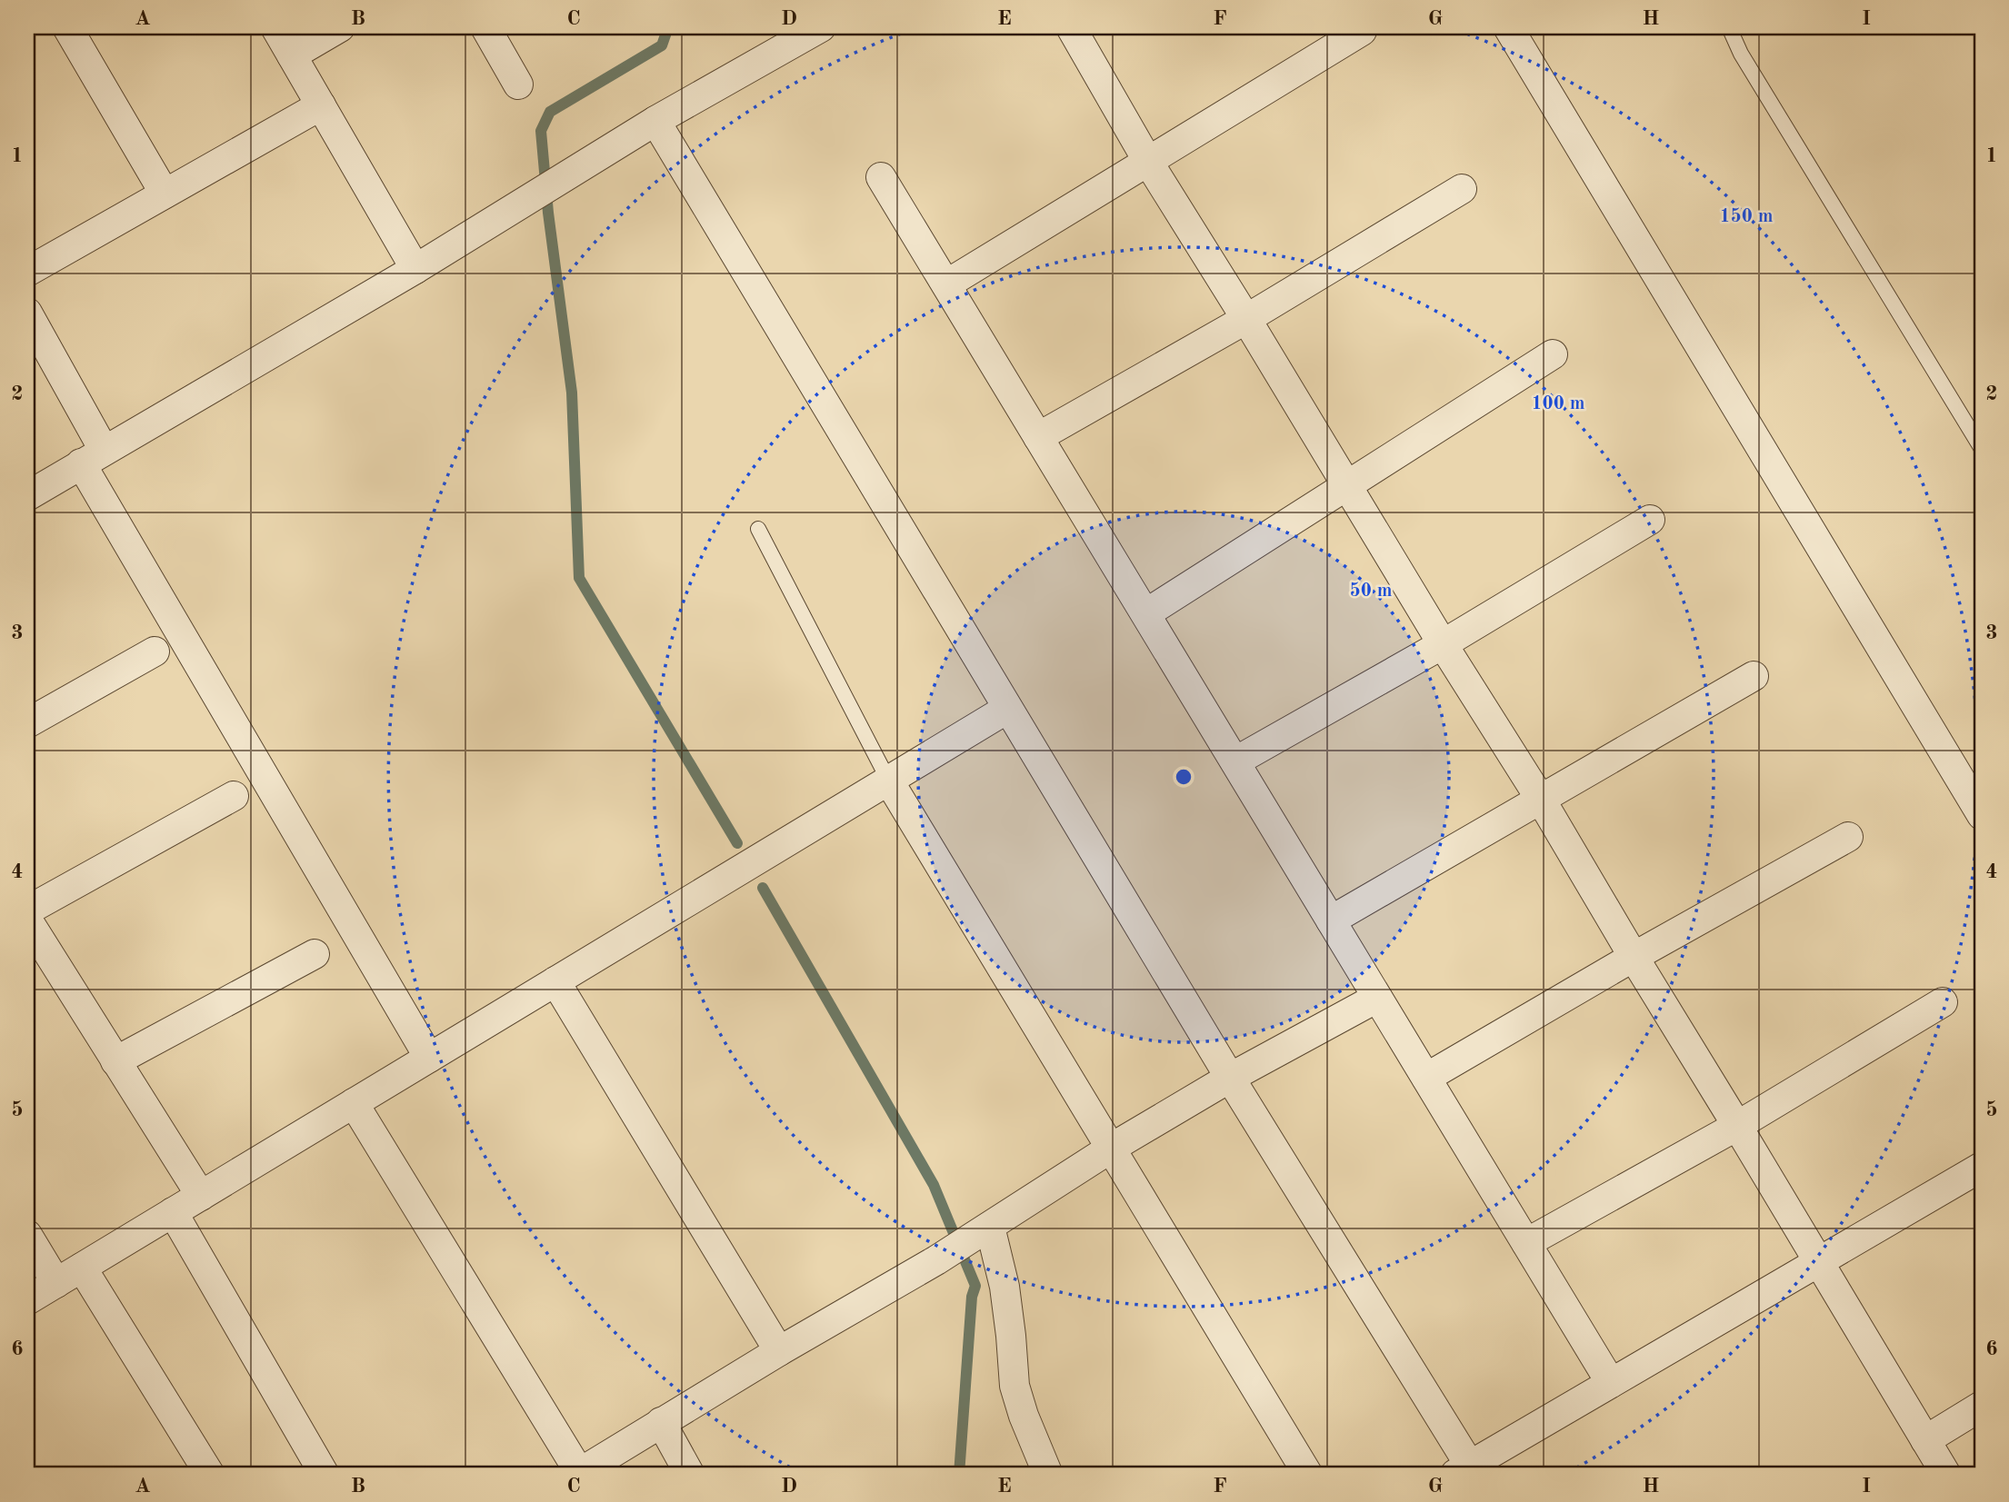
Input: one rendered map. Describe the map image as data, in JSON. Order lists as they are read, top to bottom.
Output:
{
  "grid": {
    "columns": [
      "A",
      "B",
      "C",
      "D",
      "E",
      "F",
      "G",
      "H",
      "I"
    ],
    "rows": [
      "1",
      "2",
      "3",
      "4",
      "5",
      "6"
    ]
  },
  "rings": ["150 m", "100 m", "50 m"]
}
